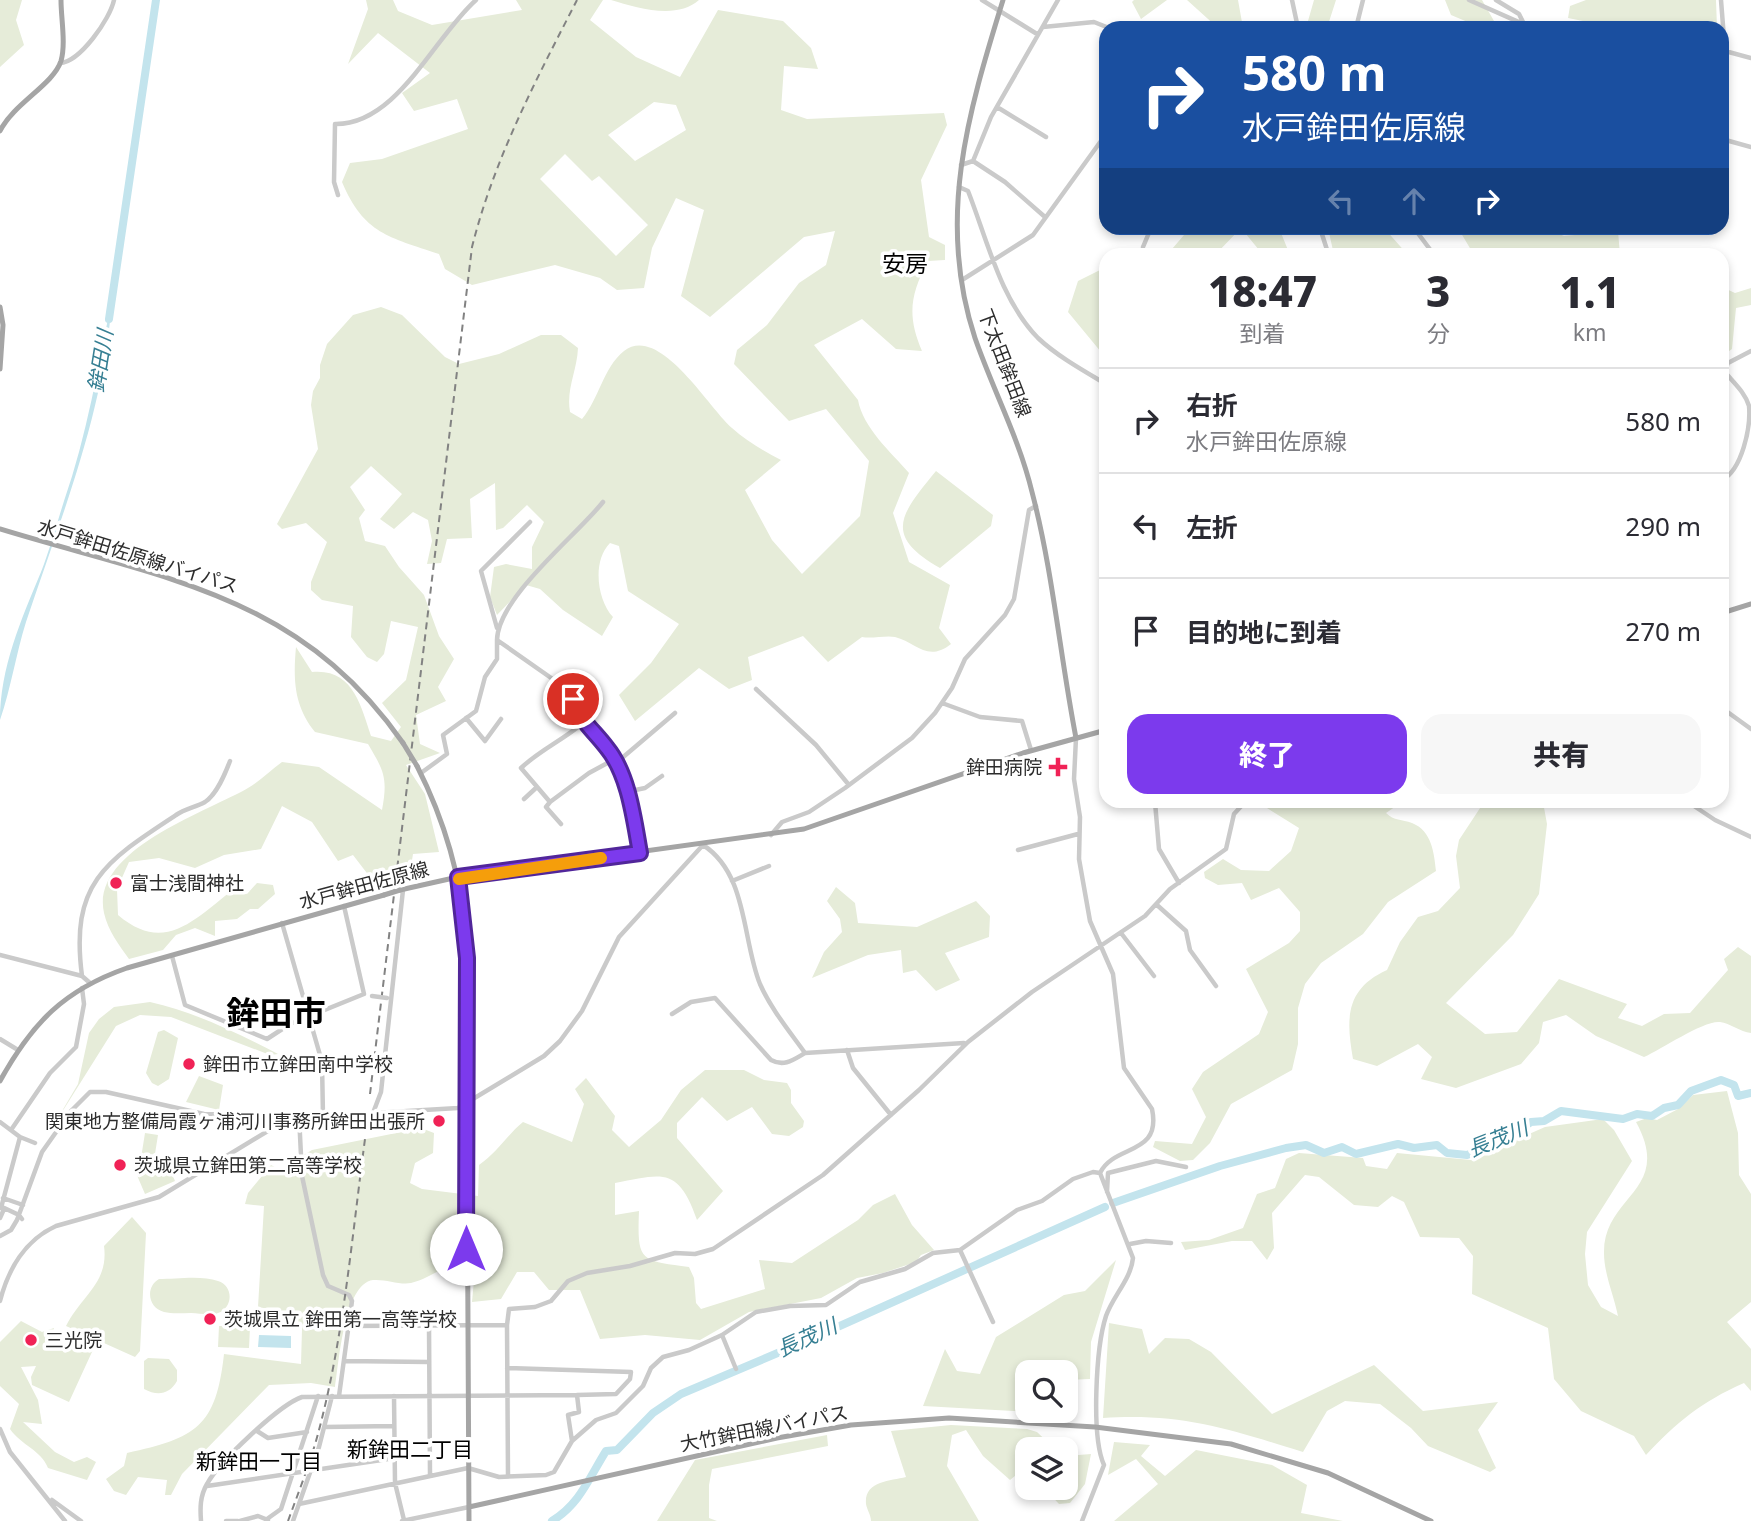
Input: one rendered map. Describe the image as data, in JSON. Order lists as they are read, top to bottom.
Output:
{
  "streets": {
    "main road": [
      "下太田鉾田線",
      "水戸鉾田佐原線バイパス",
      "水戸鉾田佐原線",
      "大竹鉾田線バイパス"
    ]
  },
  "crossings": [
    ["下太田鉾田線", "水戸鉾田佐原線"],
    ["水戸鉾田佐原線バイパス", "水戸鉾田佐原線"],
    ["水戸鉾田佐原線バイパス", "大竹鉾田線バイパス"]
  ],
  "districts": [
    "安房",
    "鉾田市",
    "新鉾田二丁目",
    "新鉾田一丁目"
  ],
  "water": ["鉾田川", "長茂川"],
  "places": {
    "health": ["鉾田病院"],
    "other": [
      "富士浅間神社",
      "鉾田市立鉾田南中学校",
      "関東地方整備局霞ヶ浦河川事務所鉾田出張所",
      "茨城県立鉾田第二高等学校",
      "茨城県立 鉾田第一高等学校",
      "三光院"
    ]
  },
  "page": {
    "turn": ["580 m", "水戸鉾田佐原線"],
    "eta": [
      "18:47",
      "到着",
      "3",
      "分",
      "1.1",
      "km"
    ],
    "list": [
      {
        "name": "右折",
        "note": "水戸鉾田佐原線",
        "value": "580 m"
      },
      {
        "name": "左折",
        "value": "290 m"
      },
      {
        "name": "目的地に到着",
        "value": "270 m"
      }
    ],
    "buttons": ["終了", "共有"]
  }
}
